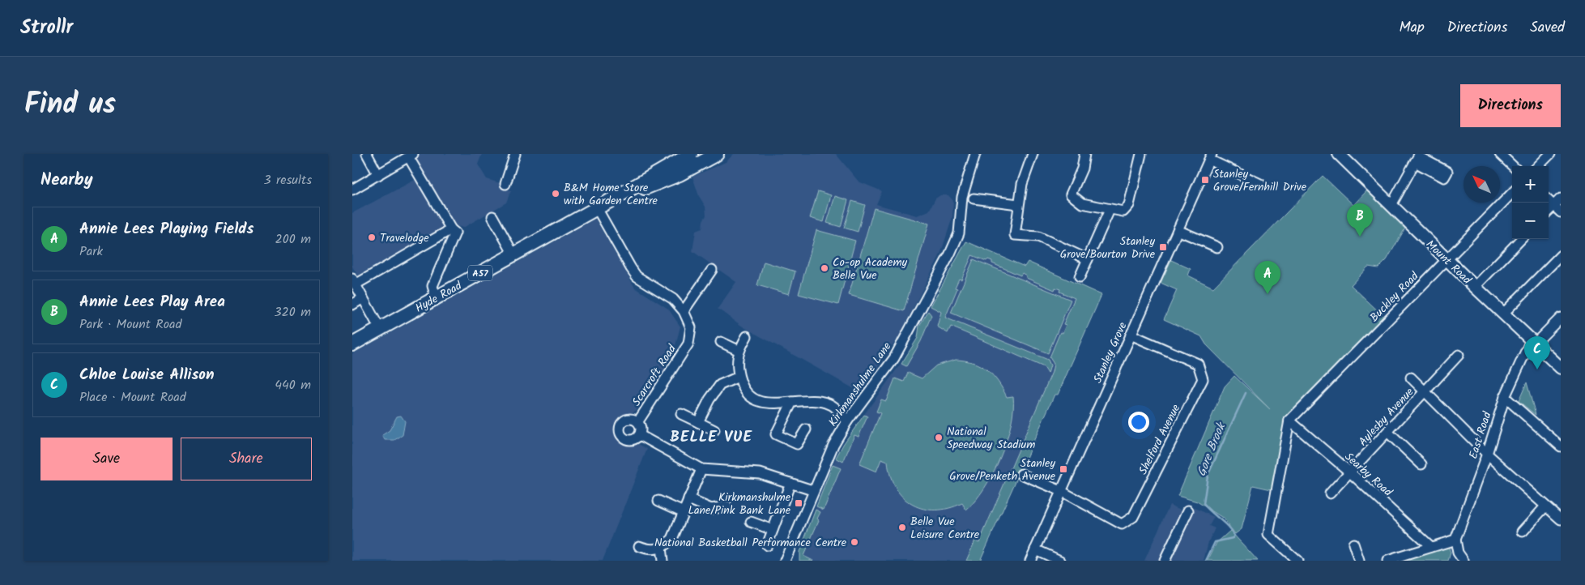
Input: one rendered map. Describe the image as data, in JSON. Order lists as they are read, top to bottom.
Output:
{
  "streets": {
    "highway": ["A57", "Hyde Road"],
    "main road": ["Mount Road"],
    "street": [
      "Buckley Road",
      "Stanley Grove",
      "Scarcroft Road",
      "Kirkmanshulme Lane",
      "Aylesby Avenue",
      "East Road",
      "Shelford Avenue",
      "Searby Road"
    ]
  },
  "crossings": [
    ["Mount Road", "Buckley Road"],
    ["Mount Road", "East Road"],
    ["Hyde Road", "Scarcroft Road"],
    ["Buckley Road", "Searby Road"],
    ["Stanley Grove", "Shelford Avenue"],
    ["Aylesby Avenue", "Searby Road"]
  ],
  "districts": ["BELLE VUE"],
  "water": ["Gore Brook"],
  "places": {
    "transit": [
      "Stanley Grove/Fernhill Drive",
      "Stanley Grove/Bourton Drive",
      "Stanley Grove/Penketh Avenue",
      "Kirkmanshulme Lane/Pink Bank Lane"
    ],
    "other": [
      "B&M Home Store with Garden Centre",
      "Travelodge",
      "Co-op Academy Belle Vue",
      "National Speedway Stadium",
      "Belle Vue Leisure Centre",
      "National Basketball Performance Centre"
    ]
  },
  "north": "top left",
  "page": {
    "header": "Strollr",
    "nav": ["Map", "Directions", "Saved"],
    "title": "Find us",
    "buttons": [
      "Directions",
      ["Save", "Share"]
    ],
    "heading": ["Nearby", "3 results"],
    "map_buttons": ["+", "−"],
    "pins": ["B", "A", "C"],
    "list": [
      {
        "mark": "A",
        "name": "Annie Lees Playing Fields",
        "note": "Park",
        "value": "200 m"
      },
      {
        "mark": "B",
        "name": "Annie Lees Play Area",
        "note": "Park · Mount Road",
        "value": "320 m"
      },
      {
        "mark": "C",
        "name": "Chloe Louise Allison",
        "note": "Place · Mount Road",
        "value": "440 m"
      }
    ]
  }
}
